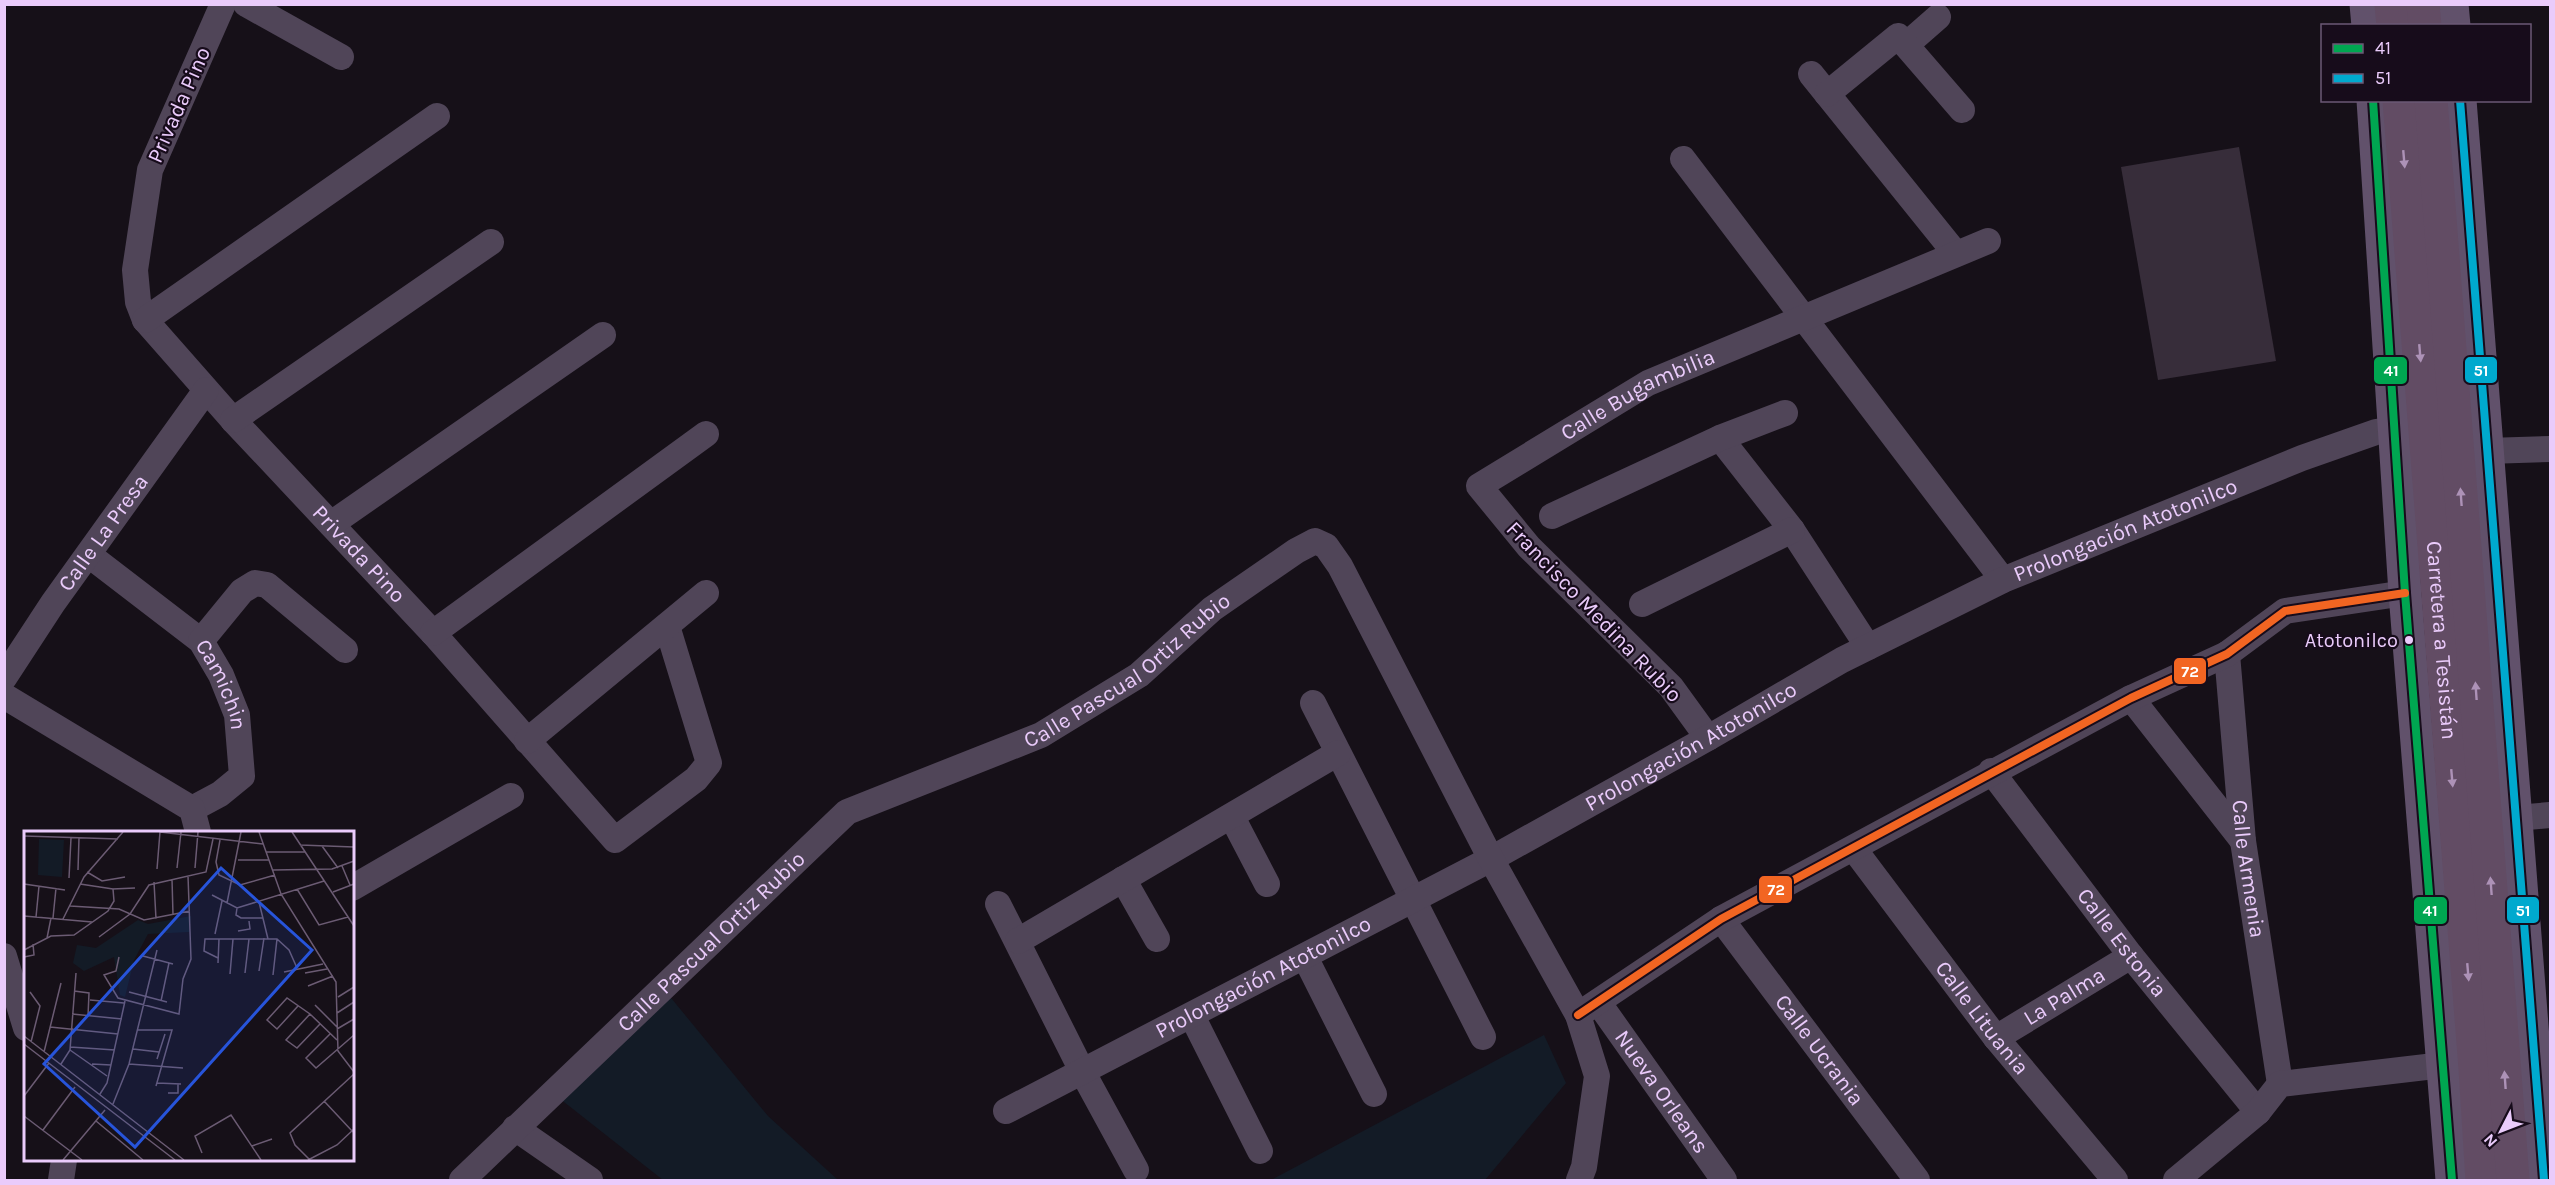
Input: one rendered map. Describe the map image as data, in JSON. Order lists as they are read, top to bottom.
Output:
{
  "streets": {
    "main road": ["Carretera a Tesistán"],
    "street": [
      "Privada Pino",
      "Calle Bugambilia",
      "Prolongación Atotonilco",
      "Calle La Presa",
      "Francisco Medina Rubio",
      "Calle Pascual Ortiz Rubio",
      "Camichin",
      "Calle Armenia",
      "Calle Estonia",
      "La Palma",
      "Calle Lituania",
      "Calle Ucrania",
      "Nueva Orleans"
    ]
  },
  "crossings": [
    ["Privada Pino", "Calle La Presa"],
    ["Calle Bugambilia", "Francisco Medina Rubio"],
    ["Prolongación Atotonilco", "Francisco Medina Rubio"],
    ["Prolongación Atotonilco", "Calle Pascual Ortiz Rubio"],
    ["Calle La Presa", "Camichin"],
    ["Calle Pascual Ortiz Rubio", "Nueva Orleans"],
    ["Calle Estonia", "La Palma"],
    ["La Palma", "Calle Lituania"]
  ],
  "places": ["Atotonilco"],
  "lines": ["transit line 41", "transit line 51", "transit line 72"],
  "legend": ["41", "51"],
  "north": "bottom left"
}
